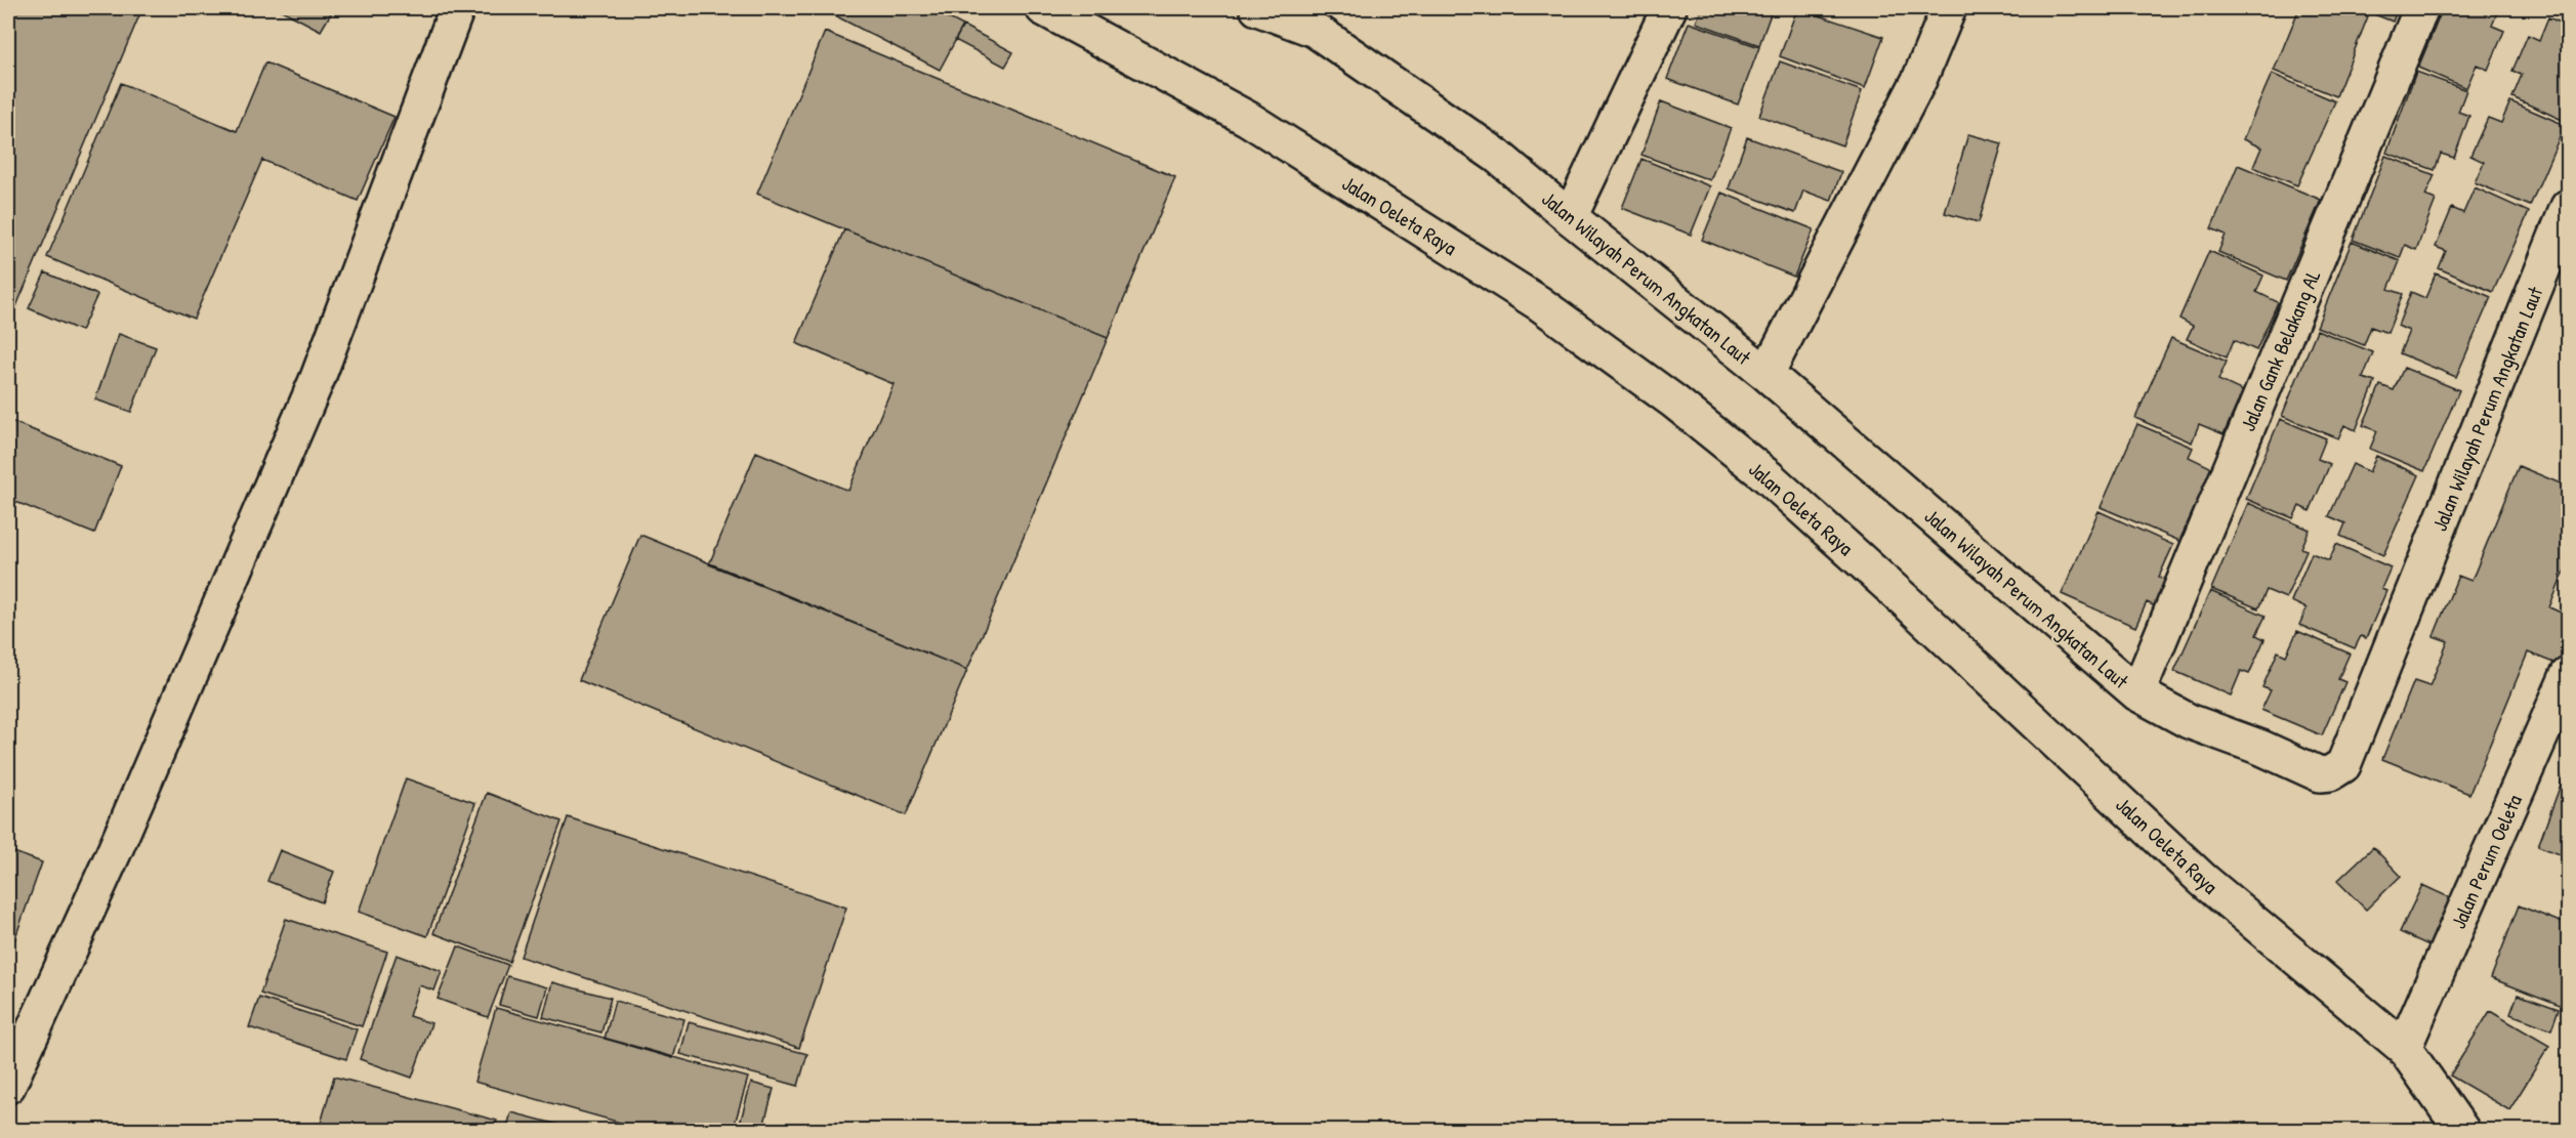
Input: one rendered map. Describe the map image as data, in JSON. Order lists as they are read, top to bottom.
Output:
{
  "streets": {
    "street": [
      "Jalan Oeleta Raya",
      "Jalan Wilayah Perum Angkatan Laut",
      "Jalan Gank Belakang AL",
      "Jalan Perum Oeleta"
    ]
  },
  "crossings": [
    ["Jalan Oeleta Raya", "Jalan Perum Oeleta"],
    ["Jalan Wilayah Perum Angkatan Laut", "Jalan Gank Belakang AL"]
  ]
}
